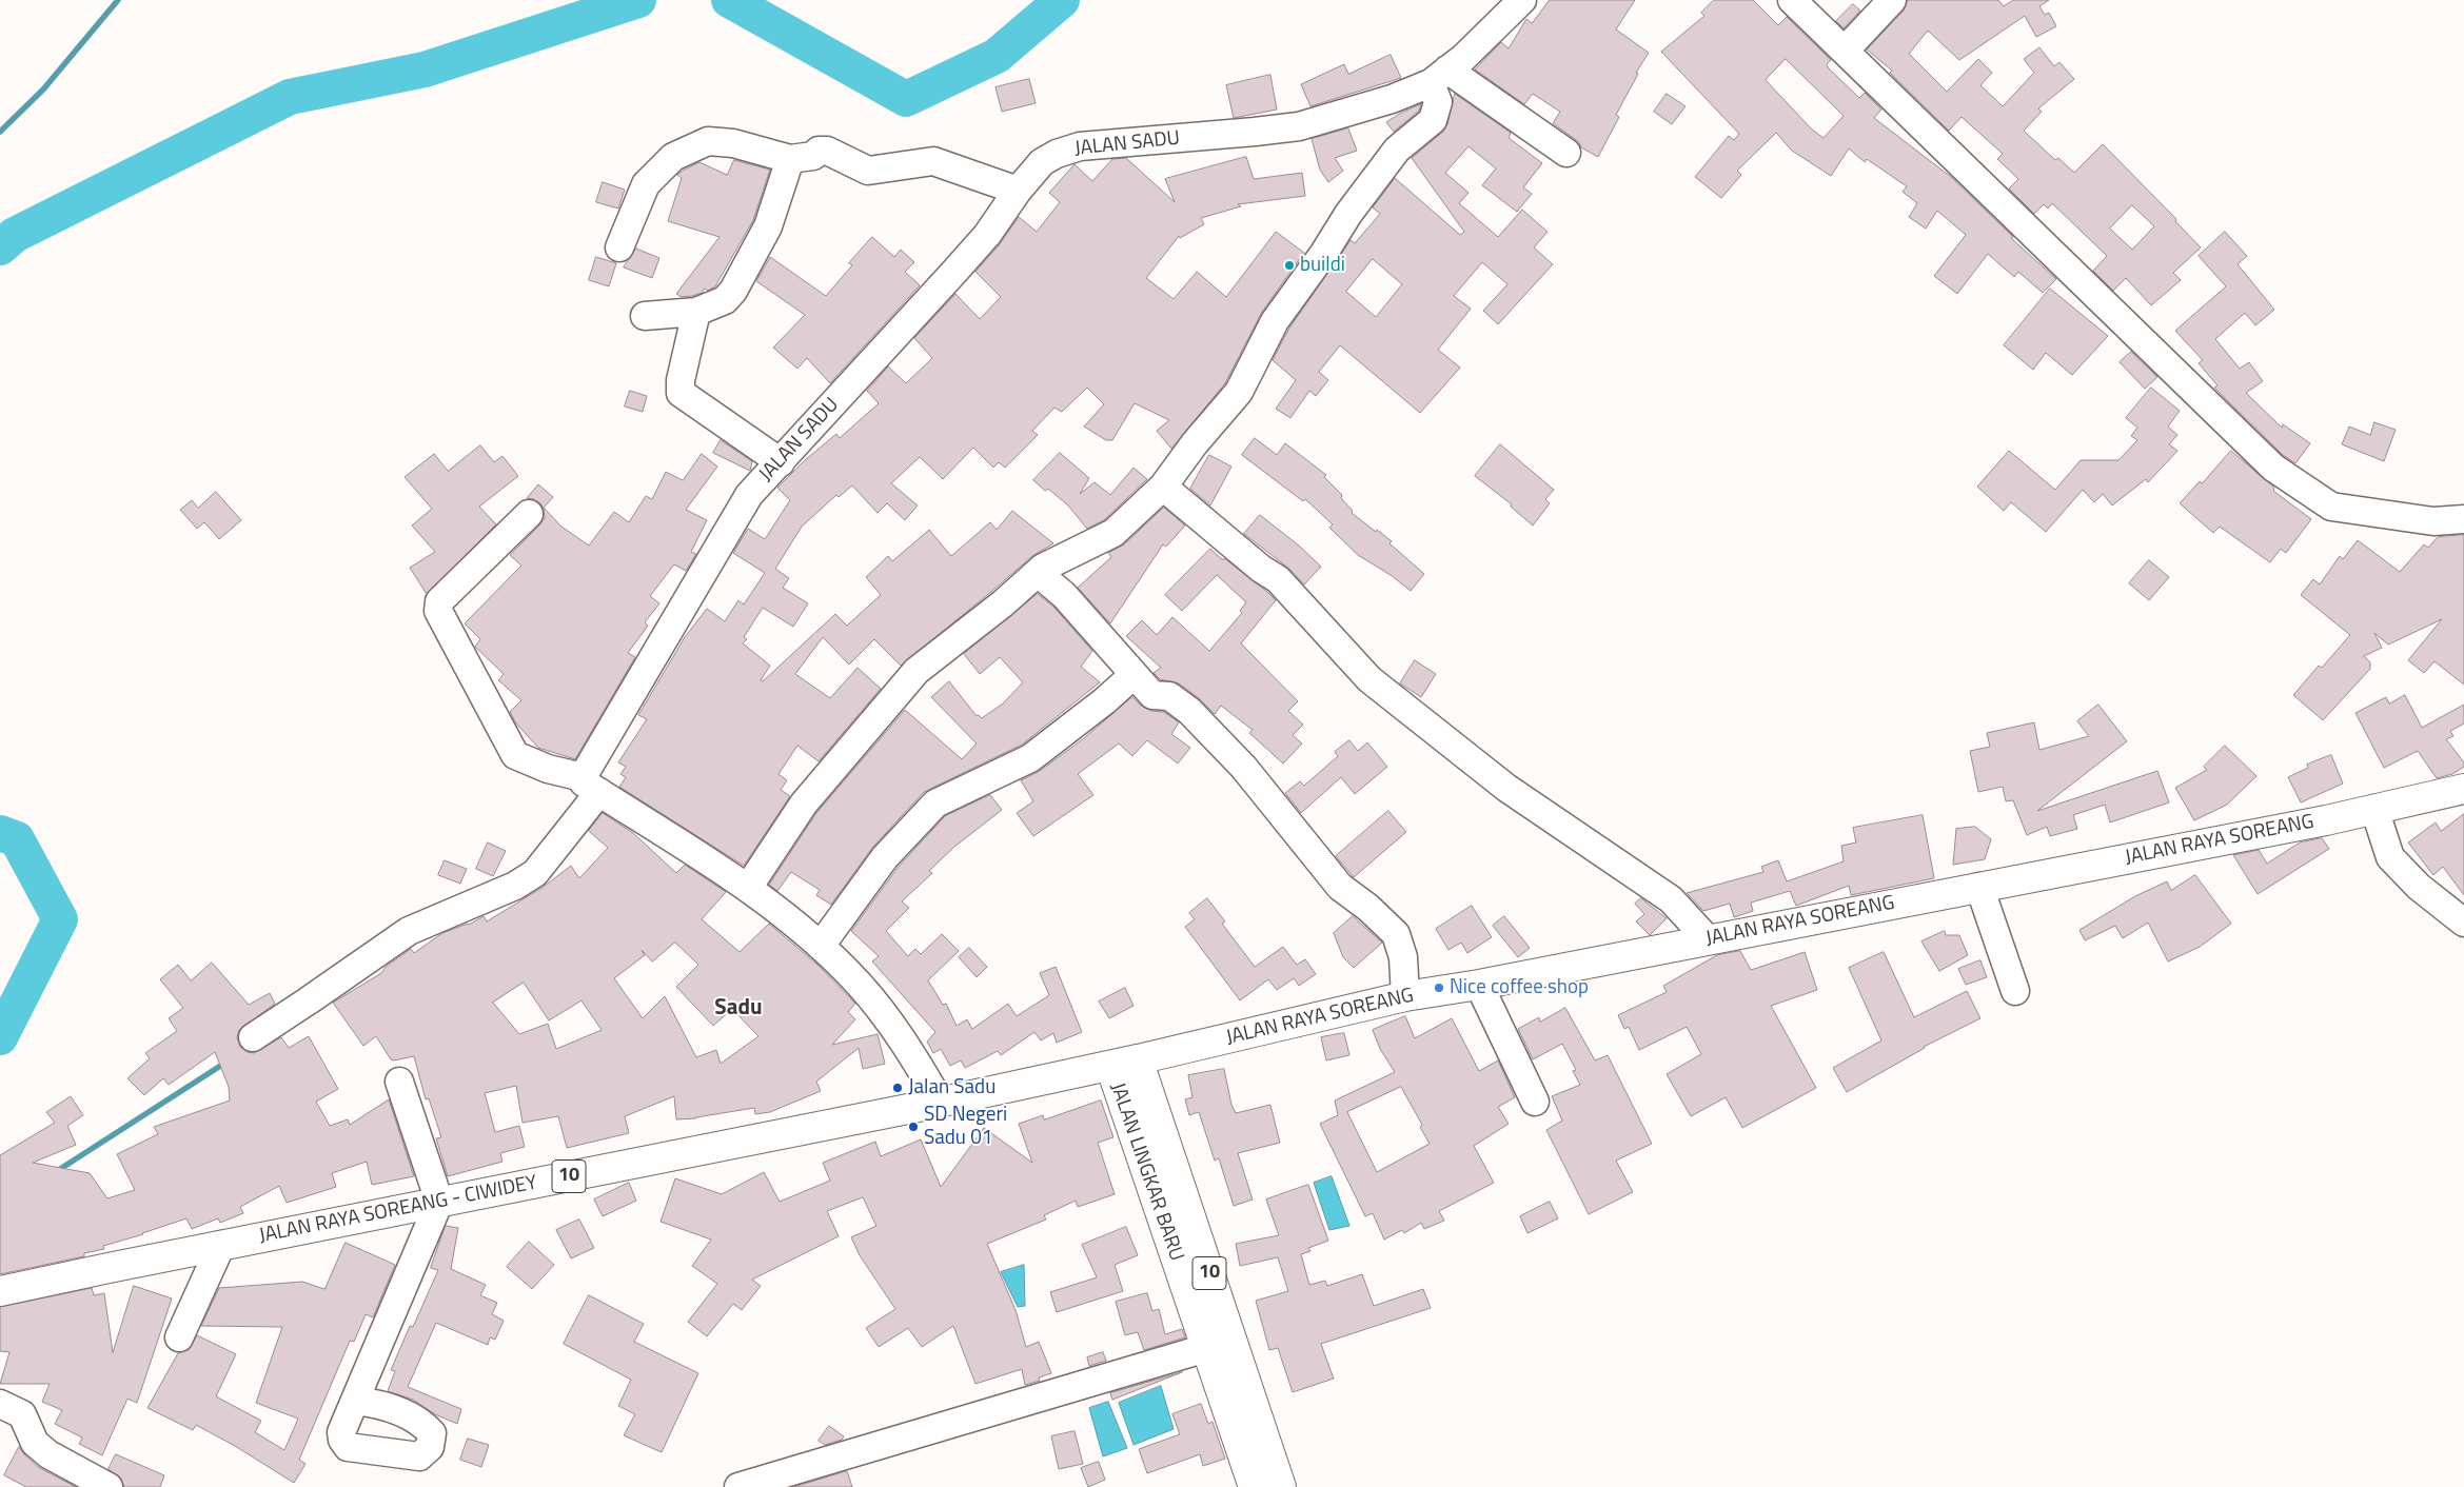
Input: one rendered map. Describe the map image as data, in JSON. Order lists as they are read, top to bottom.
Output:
{
  "streets": {
    "main road": [
      "JALAN RAYA SOREANG",
      "JALAN LINGKAR BARU",
      "10",
      "JALAN RAYA SOREANG - CIWIDEY"
    ],
    "street": ["JALAN SADU"]
  },
  "crossings": [
    ["JALAN RAYA SOREANG", "JALAN LINGKAR BARU"],
    ["JALAN RAYA SOREANG", "JALAN RAYA SOREANG - CIWIDEY"],
    ["JALAN LINGKAR BARU", "JALAN RAYA SOREANG - CIWIDEY"]
  ],
  "districts": ["Sadu"],
  "places": [
    "buildi",
    "Nice coffee shop",
    "Jalan Sadu",
    "SD Negeri Sadu 01"
  ]
}
